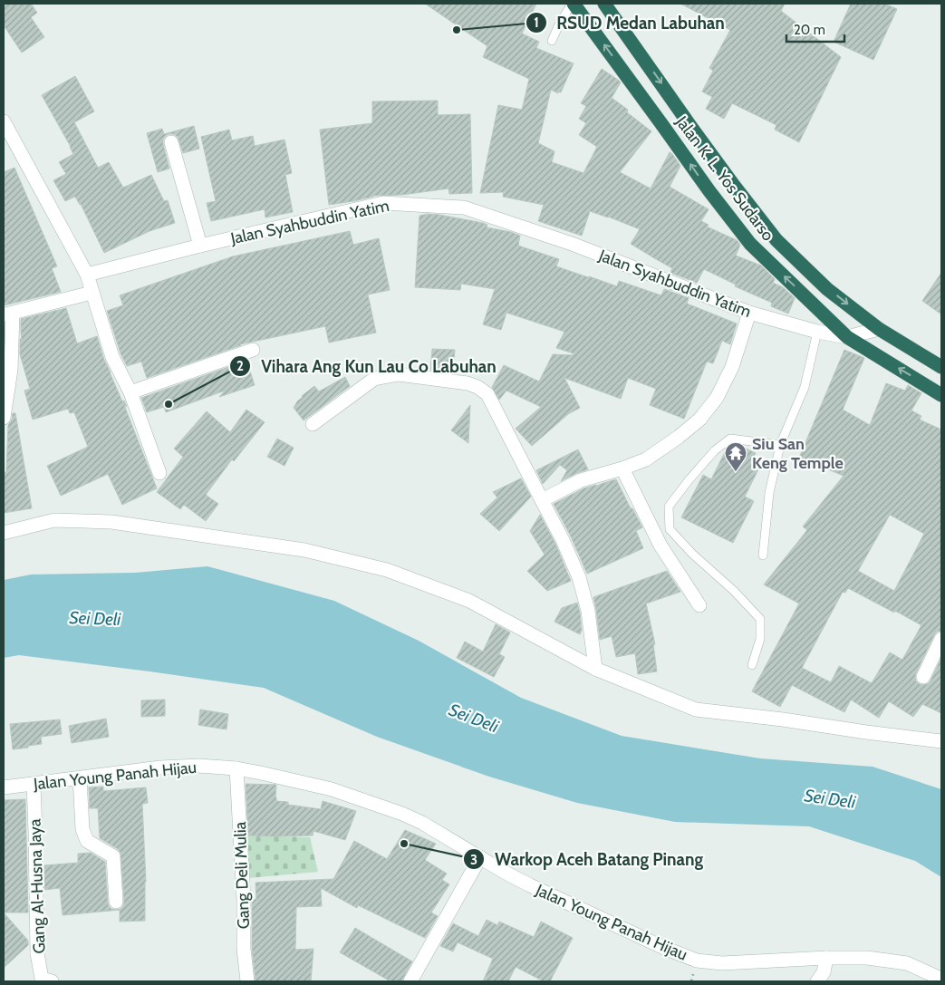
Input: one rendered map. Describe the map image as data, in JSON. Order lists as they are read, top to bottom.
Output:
{
  "streets": {
    "highway": ["Jalan K. L. Yos Sudarso"],
    "street": [
      "Jalan Syahbuddin Yatim",
      "Jalan Young Panah Hijau",
      "Gang Deli Mulia",
      "Gang Al-Husna Jaya"
    ]
  },
  "crossings": [
    ["Jalan K. L. Yos Sudarso", "Jalan Syahbuddin Yatim"],
    ["Jalan Young Panah Hijau", "Gang Deli Mulia"],
    ["Jalan Young Panah Hijau", "Gang Al-Husna Jaya"]
  ],
  "water": ["Sei Deli"],
  "places": {
    "other": ["RSUD Medan Labuhan", "Vihara Ang Kun Lau Co Labuhan", "Warkop Aceh Batang Pinang"],
    "temple": ["Siu San Keng Temple"]
  },
  "scale_bar": "20 m"
}
